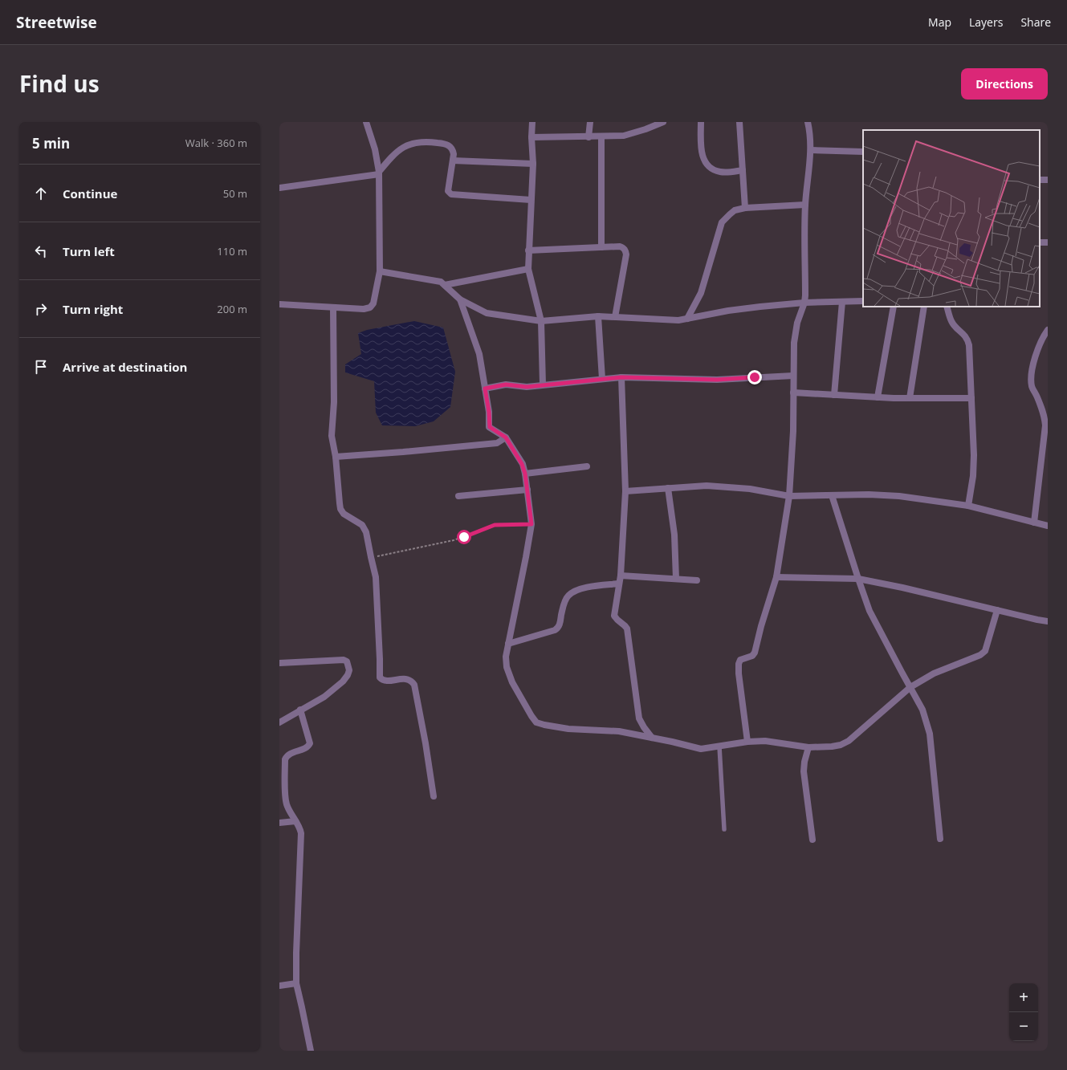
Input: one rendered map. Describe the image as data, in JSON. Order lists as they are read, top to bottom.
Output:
{
  "page": {
    "header": "Streetwise",
    "nav": ["Map", "Layers", "Share"],
    "title": "Find us",
    "buttons": "Directions",
    "heading": ["5 min", "Walk · 360 m"],
    "list": [
      ["Continue", "50 m"],
      ["Turn left", "110 m"],
      ["Turn right", "200 m"],
      "Arrive at destination"
    ],
    "map_buttons": ["+", "−"]
  }
}
